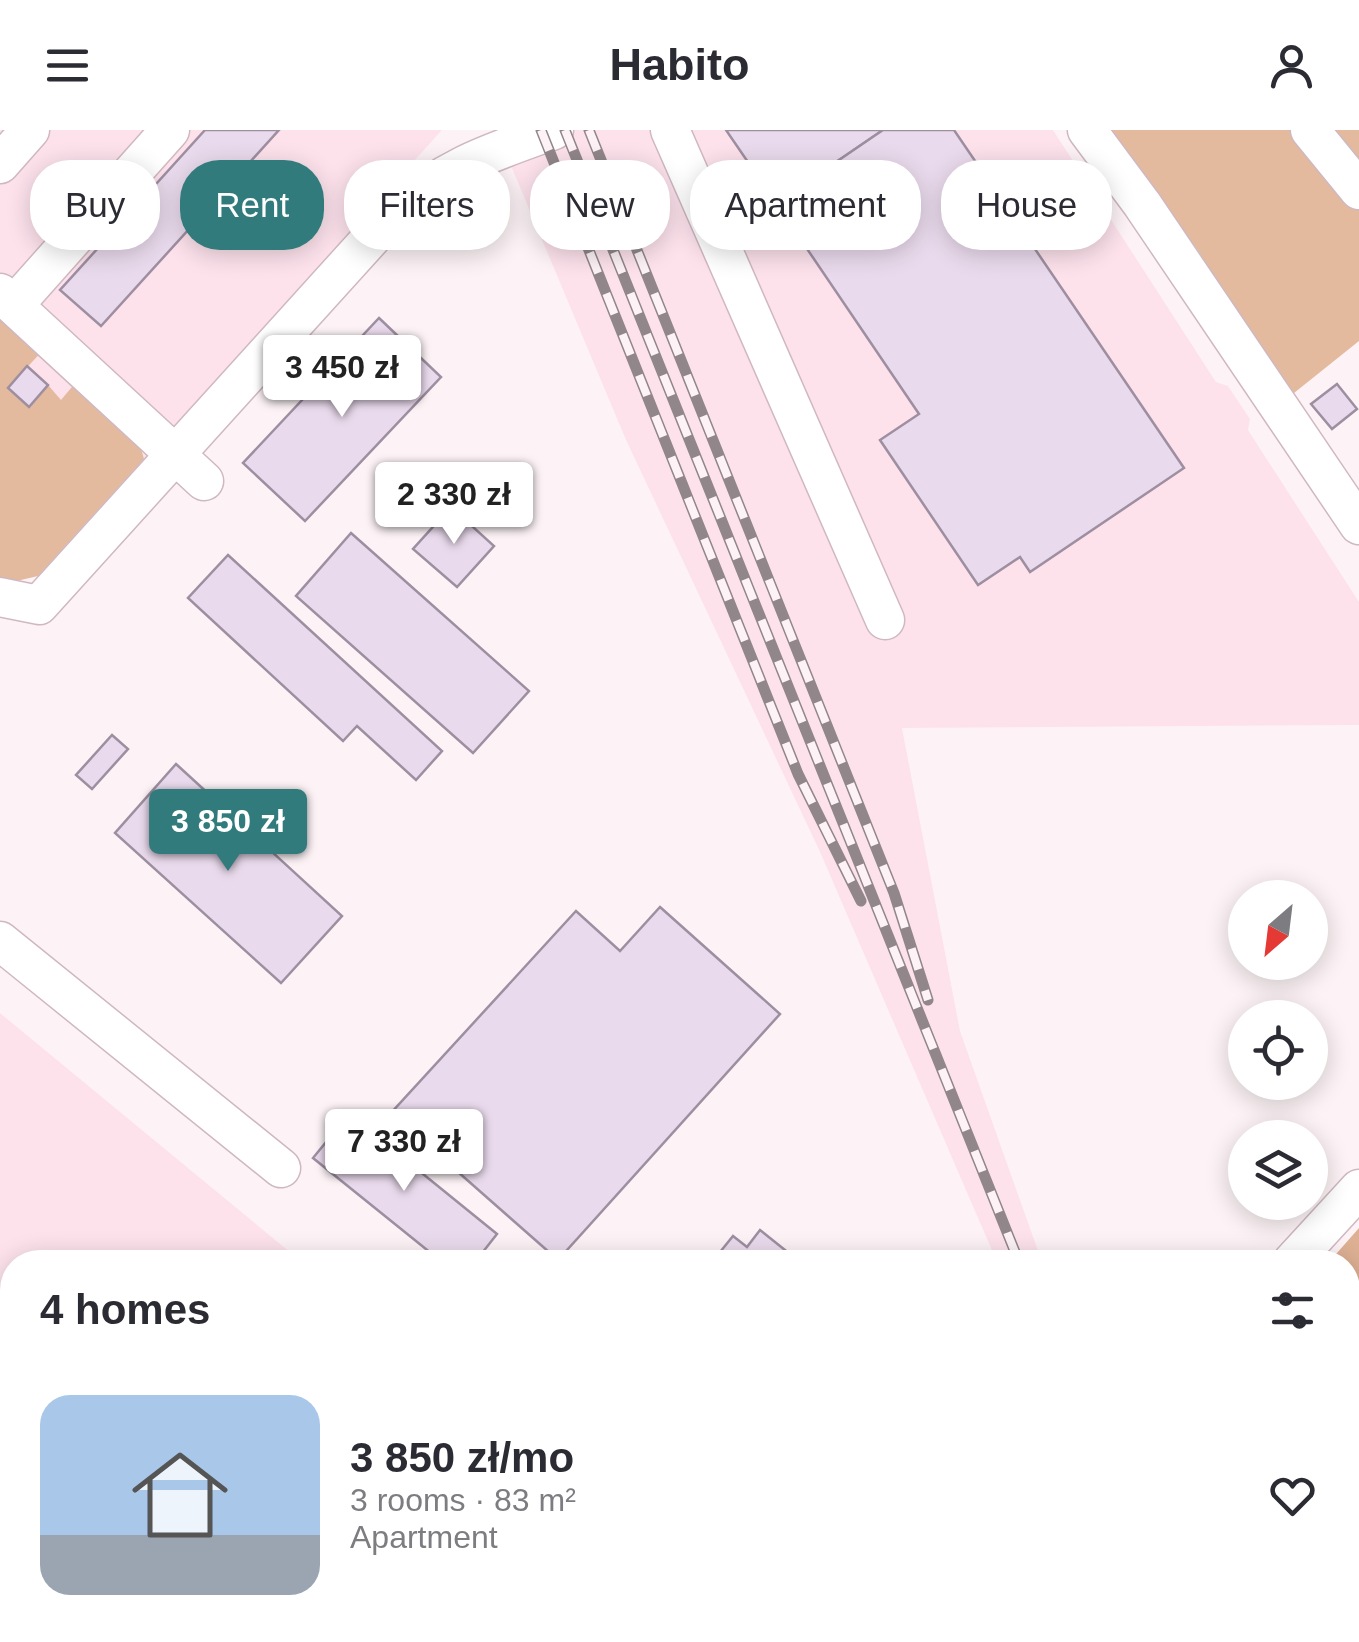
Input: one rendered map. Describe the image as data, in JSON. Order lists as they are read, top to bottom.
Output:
{
  "north": "bottom left",
  "page": {
    "header": "Habito",
    "chip": [
      "Buy",
      "Rent",
      "Filters",
      "New",
      "Apartment",
      "House"
    ],
    "price": [
      "3 450 zł",
      "2 330 zł",
      "3 850 zł",
      "7 330 zł"
    ],
    "heading": "4 homes",
    "list": [
      {
        "name": "3 850 zł/mo",
        "note": "3 rooms · 83 m² · Apartment"
      }
    ]
  }
}
